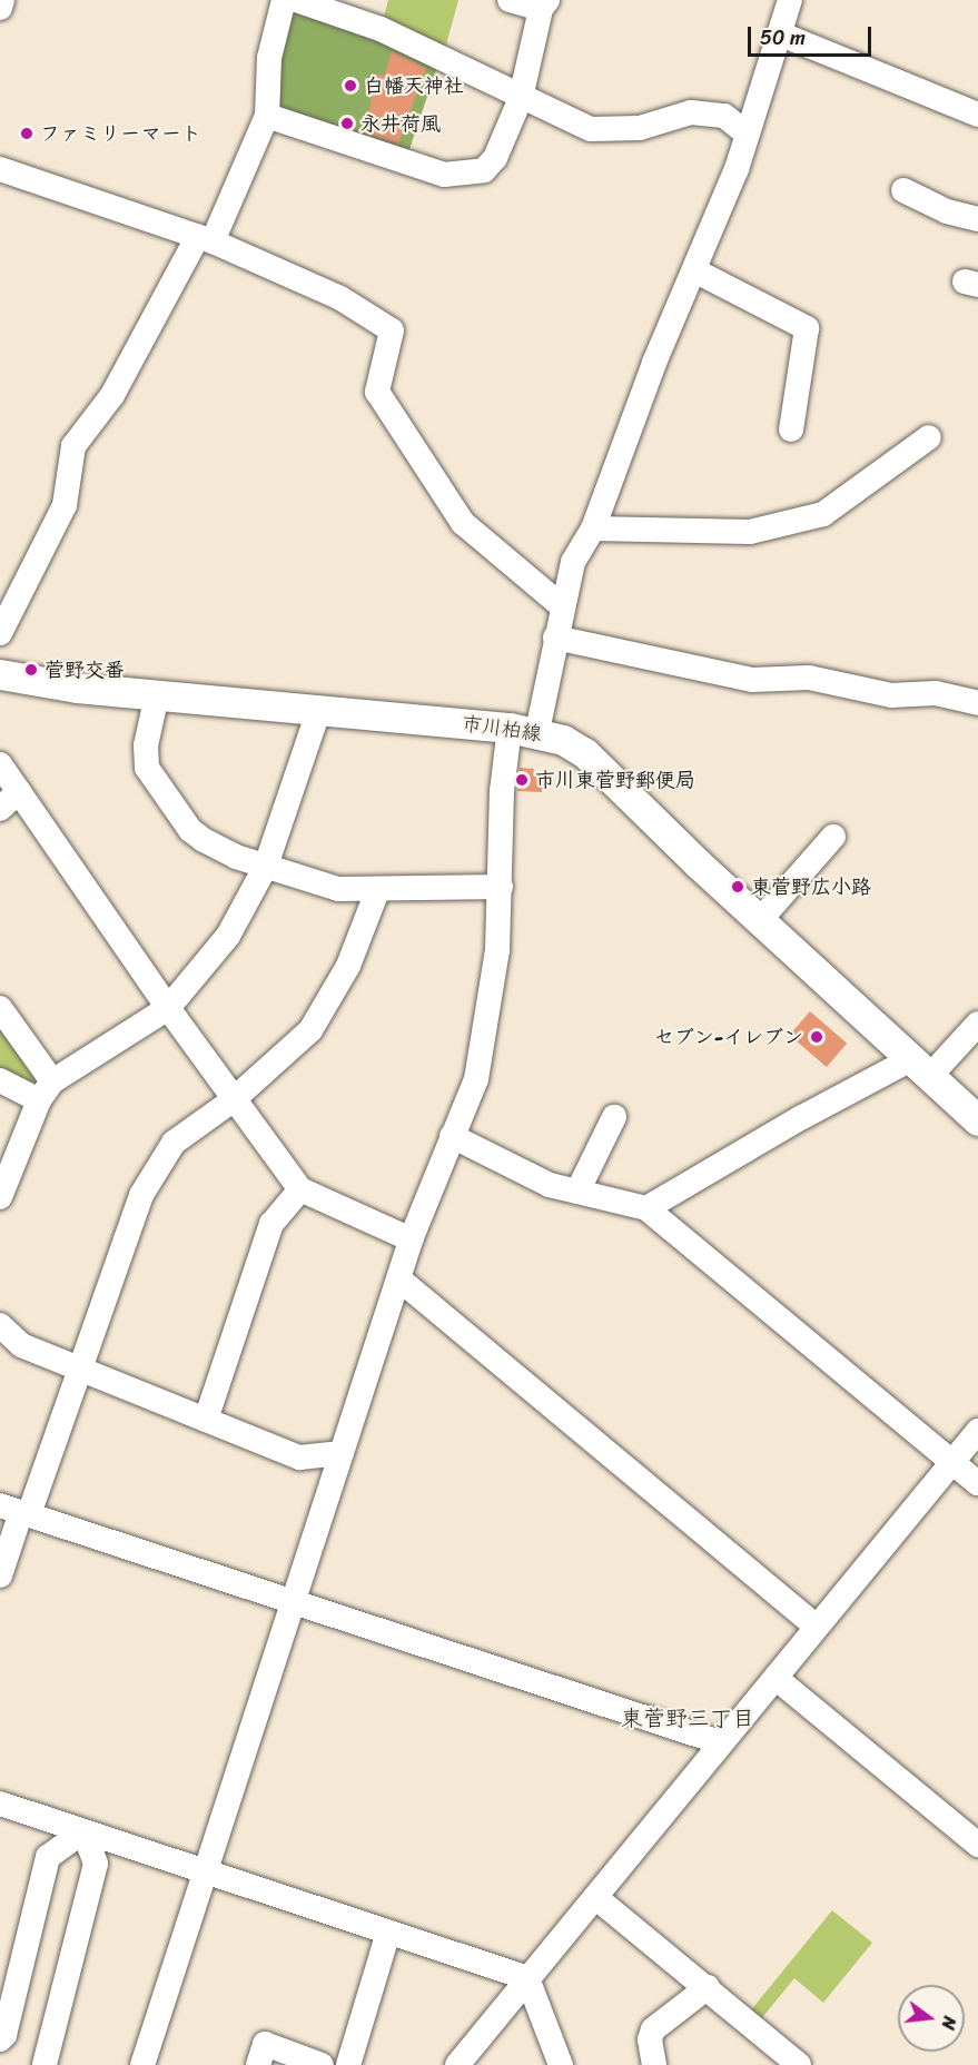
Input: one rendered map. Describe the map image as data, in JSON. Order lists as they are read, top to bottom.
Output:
{
  "streets": {
    "main road": ["市川柏線"]
  },
  "districts": ["東菅野三丁目"],
  "places": [
    "白幡天神社",
    "永井荷風",
    "ファミリーマート",
    "菅野交番",
    "市川東菅野郵便局",
    "東菅野広小路",
    "セブン-イレブン"
  ],
  "scale_bar": "50 m",
  "north": "right"
}
